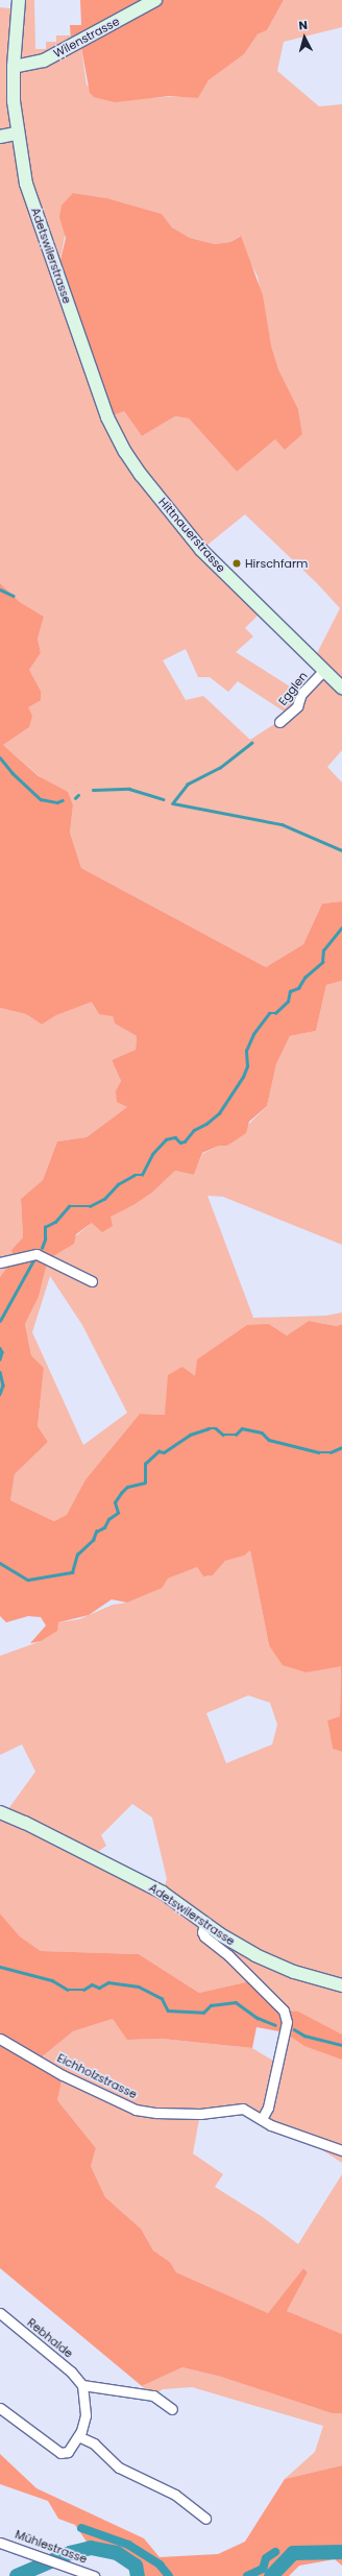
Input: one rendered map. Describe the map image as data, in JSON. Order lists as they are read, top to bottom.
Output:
{
  "streets": {
    "street": [
      "Wilenstrasse",
      "Adetswilerstrasse",
      "Hittnauerstrasse",
      "Egglen",
      "Eichholzstrasse",
      "Rebhalde",
      "Mühlestrasse"
    ]
  },
  "crossings": [
    ["Wilenstrasse", "Adetswilerstrasse"],
    ["Adetswilerstrasse", "Hittnauerstrasse"],
    ["Hittnauerstrasse", "Egglen"]
  ],
  "places": ["Hirschfarm"],
  "north": "top"
}
